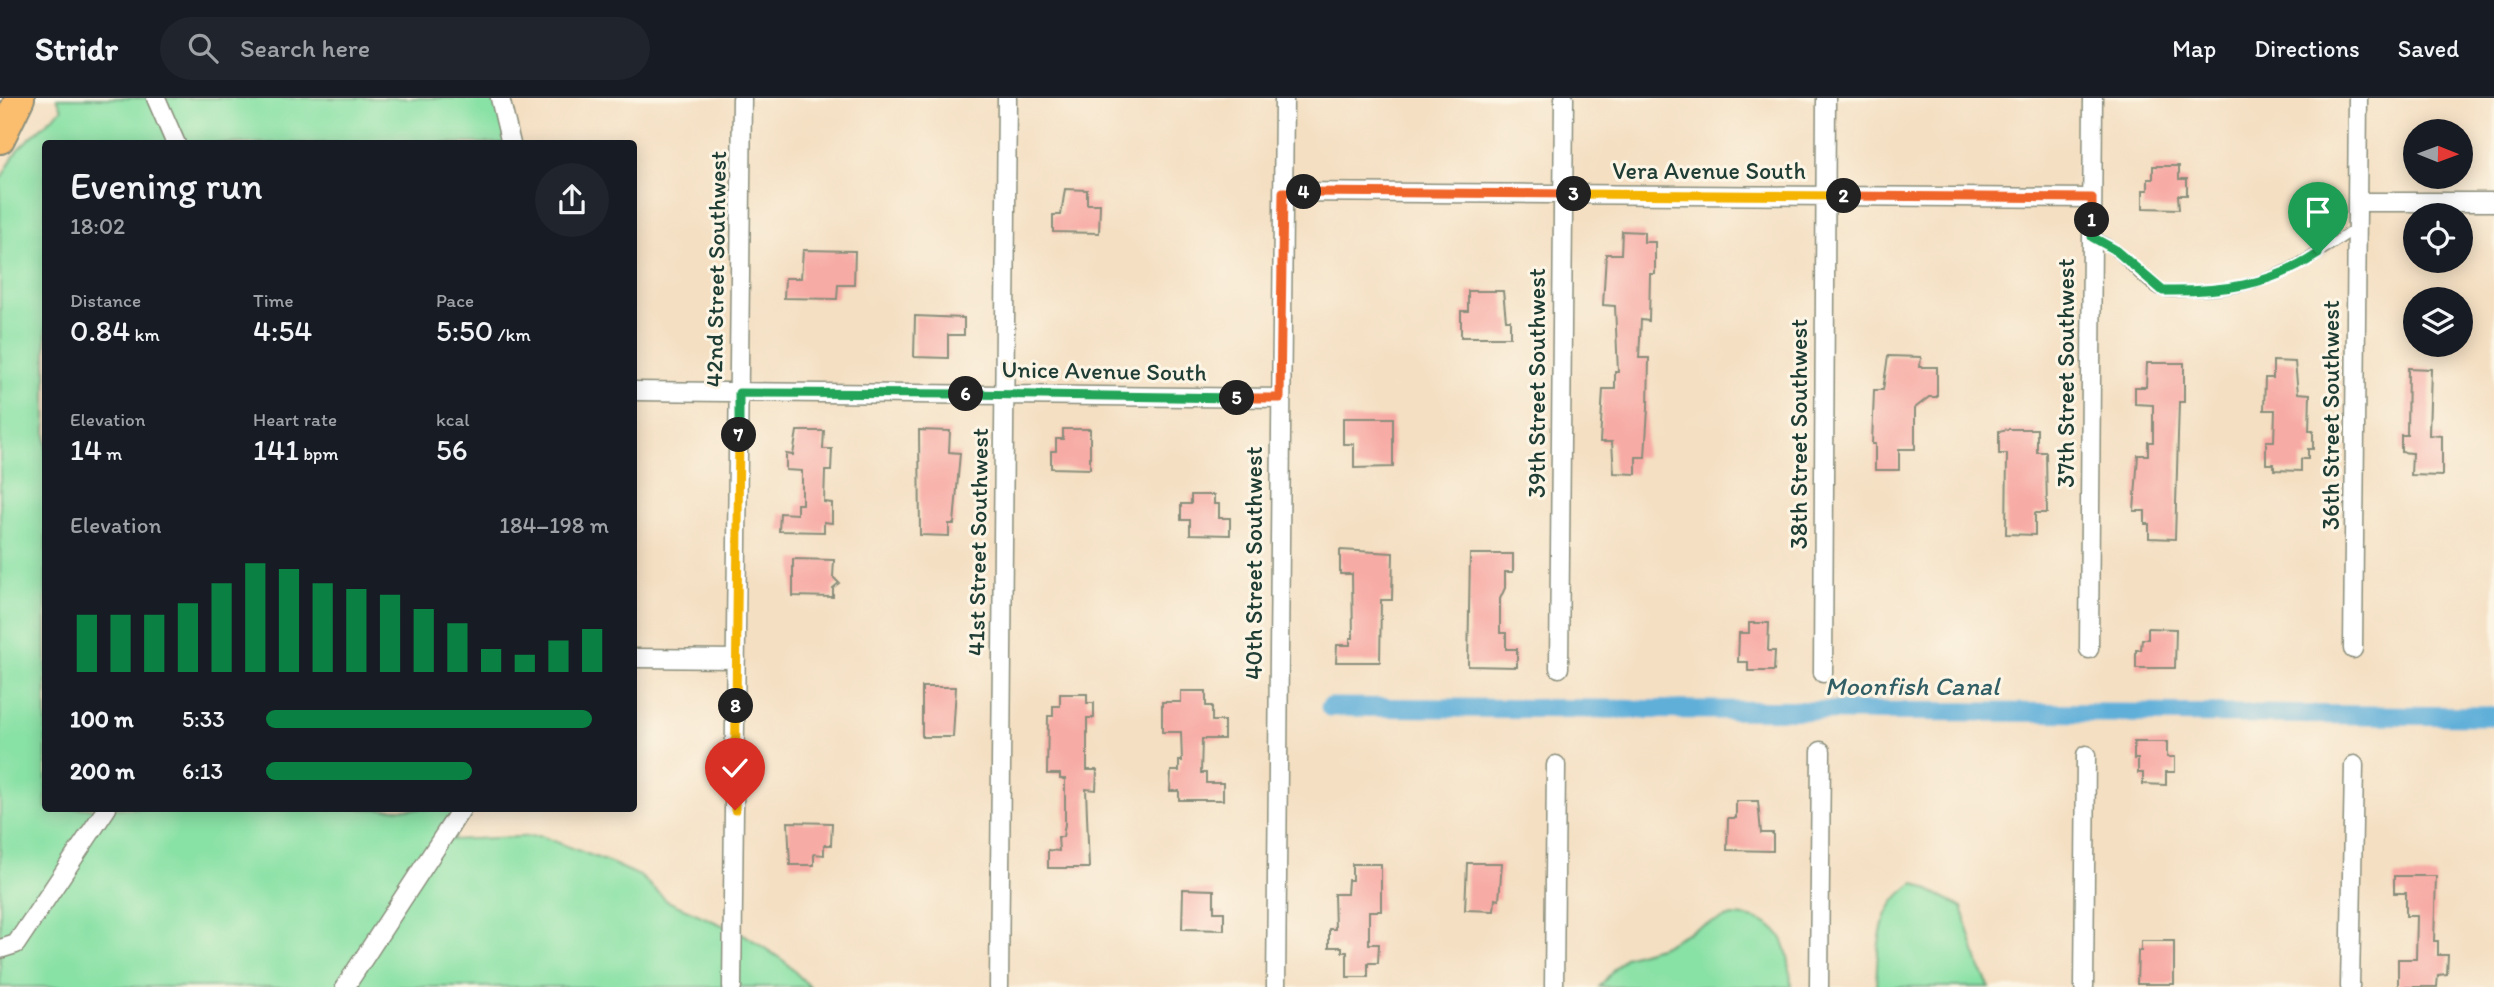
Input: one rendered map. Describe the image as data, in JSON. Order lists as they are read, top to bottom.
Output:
{
  "streets": {
    "street": [
      "Vera Avenue South",
      "42nd Street Southwest",
      "Unice Avenue South",
      "37th Street Southwest",
      "39th Street Southwest",
      "36th Street Southwest",
      "38th Street Southwest",
      "41st Street Southwest",
      "40th Street Southwest"
    ]
  },
  "crossings": [
    ["Vera Avenue South", "37th Street Southwest"],
    ["Vera Avenue South", "39th Street Southwest"],
    ["Vera Avenue South", "38th Street Southwest"],
    ["Vera Avenue South", "40th Street Southwest"],
    ["42nd Street Southwest", "Unice Avenue South"],
    ["Unice Avenue South", "41st Street Southwest"],
    ["Unice Avenue South", "40th Street Southwest"]
  ],
  "water": ["Moonfish Canal"],
  "north": "right",
  "page": {
    "header": "Stridr",
    "search": "Search here",
    "nav": ["Map", "Directions", "Saved"],
    "heading": ["Evening run", "18:02"],
    "pins": [
      "4",
      "3",
      "2",
      "1",
      "6",
      "5",
      "7",
      "8"
    ],
    "stats": [
      ["Distance", "0.84 km"],
      ["Time", "4:54"],
      ["Pace", "5:50 /km"],
      ["Elevation", "14 m"],
      ["Heart rate", "141 bpm"],
      ["kcal", "56"]
    ],
    "chart": ["Elevation", "184–198 m"],
    "list": [
      {
        "name": "100 m",
        "note": "5:33"
      },
      {
        "name": "200 m",
        "note": "6:13"
      }
    ]
  }
}
